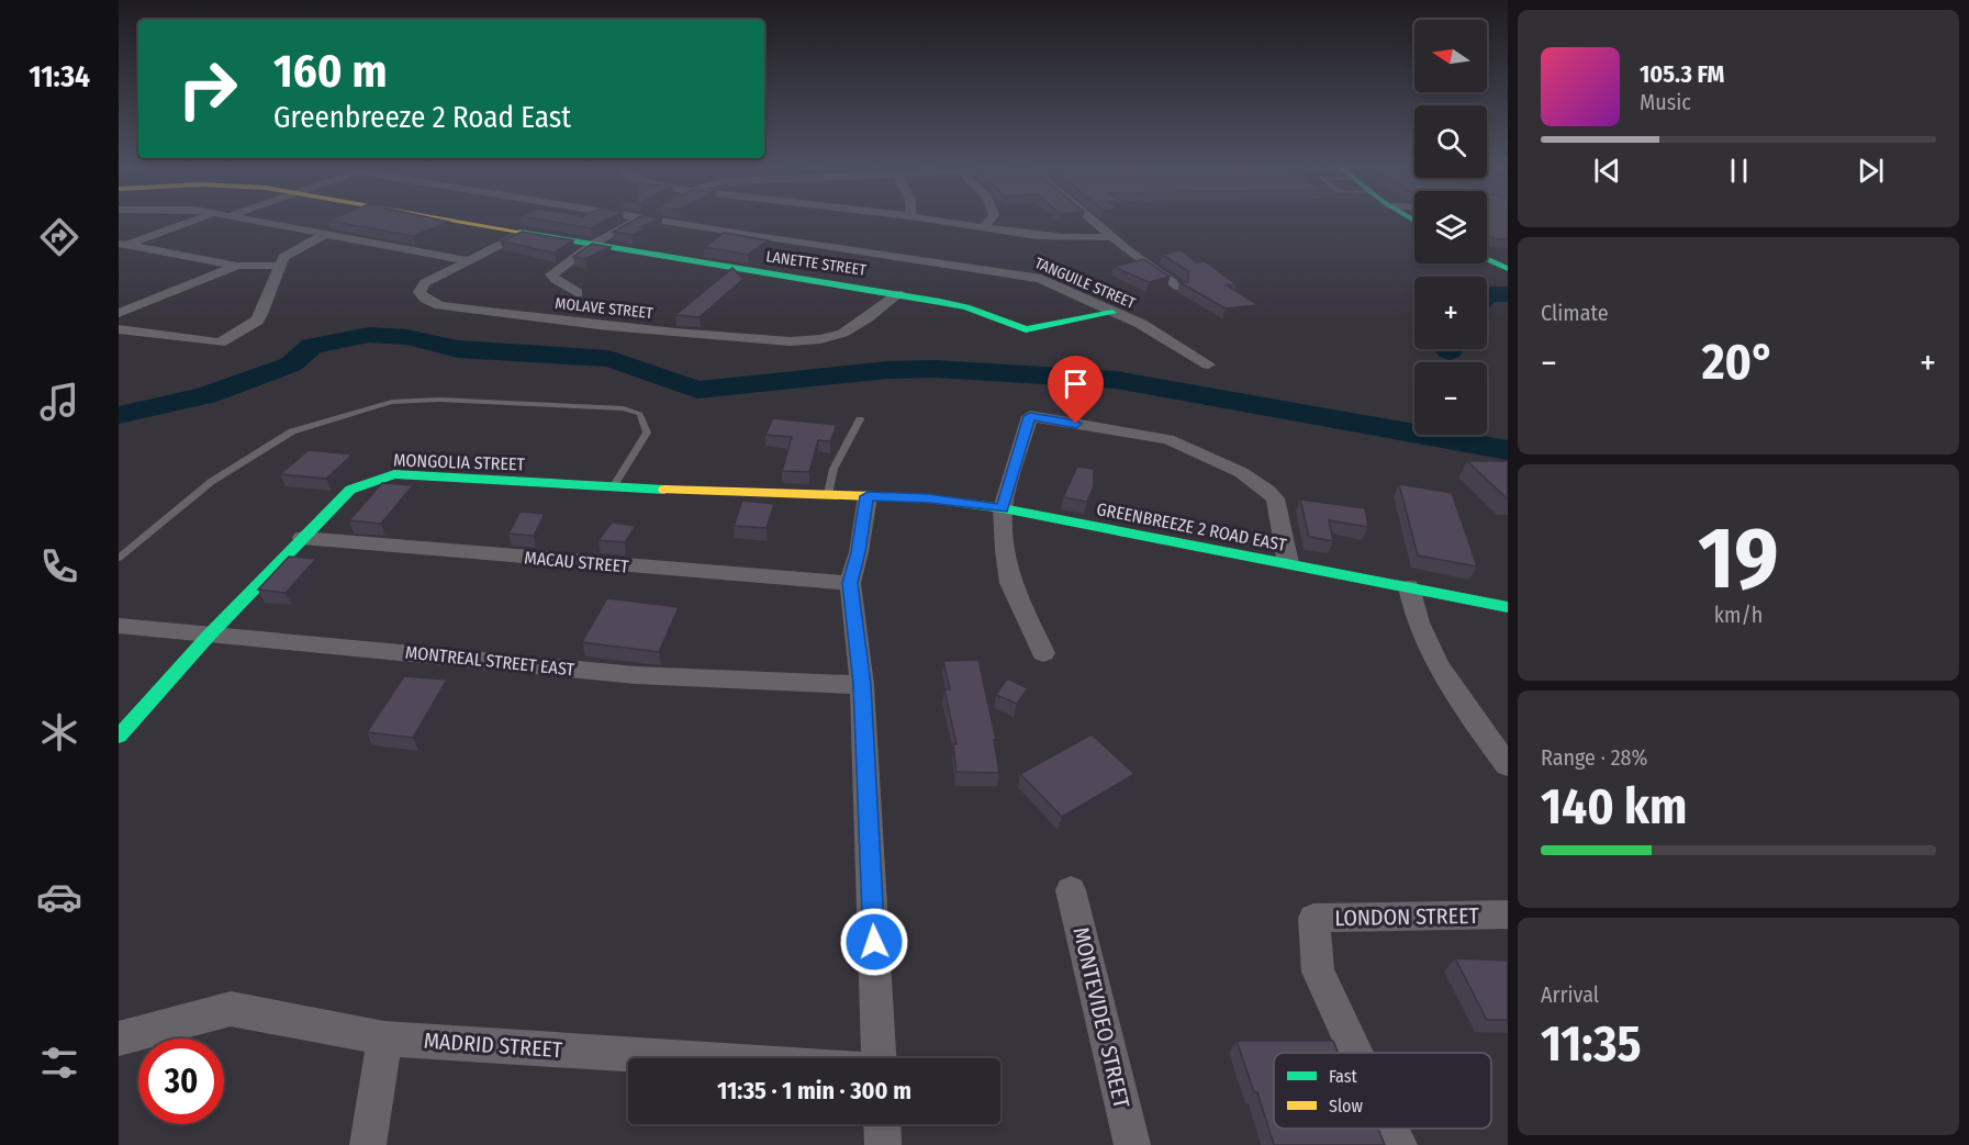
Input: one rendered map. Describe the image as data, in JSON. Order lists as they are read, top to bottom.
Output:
{
  "streets": {
    "street": [
      "LANETTE STREET",
      "TANGUILE STREET",
      "MOLAVE STREET",
      "MONGOLIA STREET",
      "GREENBREEZE 2 ROAD EAST",
      "MACAU STREET",
      "MONTREAL STREET EAST",
      "LONDON STREET",
      "MONTEVIDEO STREET",
      "MADRID STREET"
    ]
  },
  "crossings": [
    ["LANETTE STREET", "TANGUILE STREET"],
    ["LANETTE STREET", "MOLAVE STREET"],
    ["MONGOLIA STREET", "GREENBREEZE 2 ROAD EAST"],
    ["MONGOLIA STREET", "MACAU STREET"],
    ["MONGOLIA STREET", "MONTREAL STREET EAST"]
  ],
  "legend": ["Fast", "Slow"],
  "north": "left",
  "page": {
    "tabs": "11:34",
    "map_buttons": ["+", "−"],
    "turn": ["160 m", "Greenbreeze 2 Road East"],
    "song": ["105.3 FM", "Music"],
    "tile": [
      "Climate",
      ["19", "km/h"],
      ["Range · 28%", "140 km"],
      ["Arrival", "11:35"]
    ],
    "heat": ["−", "20°", "+"],
    "limit": "30",
    "trip": "11:35 · 1 min · 300 m"
  }
}
